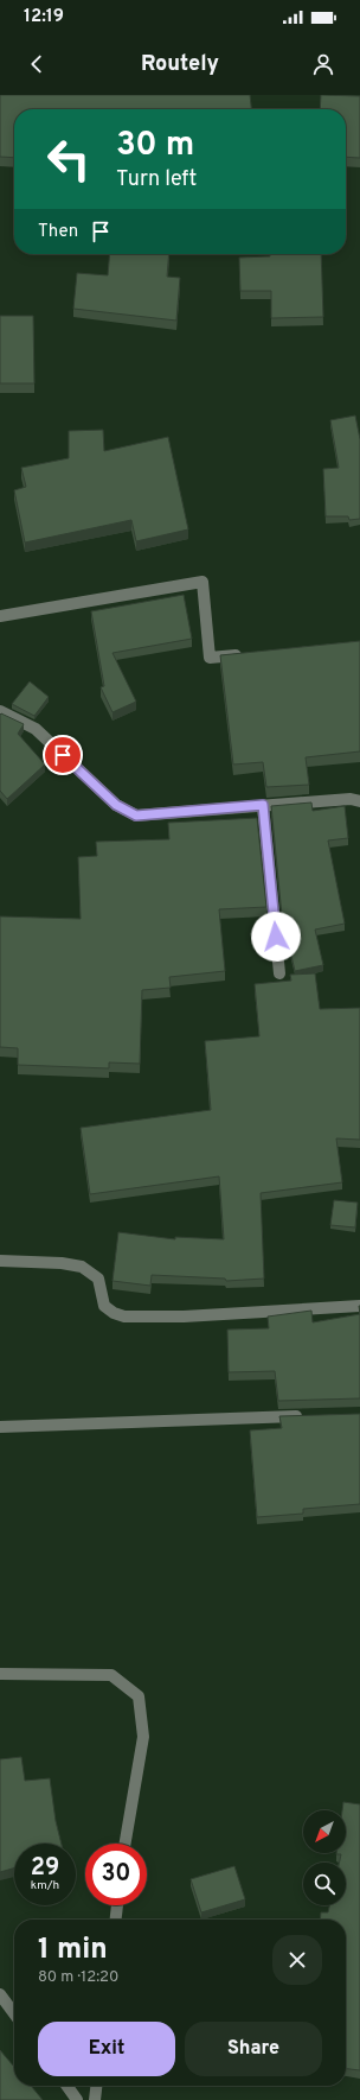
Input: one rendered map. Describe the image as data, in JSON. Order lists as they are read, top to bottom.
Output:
{
  "north": "bottom left",
  "page": {
    "status": "12:19",
    "header": "Routely",
    "turn": ["30 m", "Turn left"],
    "then": "Then",
    "speed": "29 km/h",
    "limit": "30",
    "heading": ["1 min", "80 m · 12:20"],
    "buttons": ["Exit", "Share"]
  }
}
